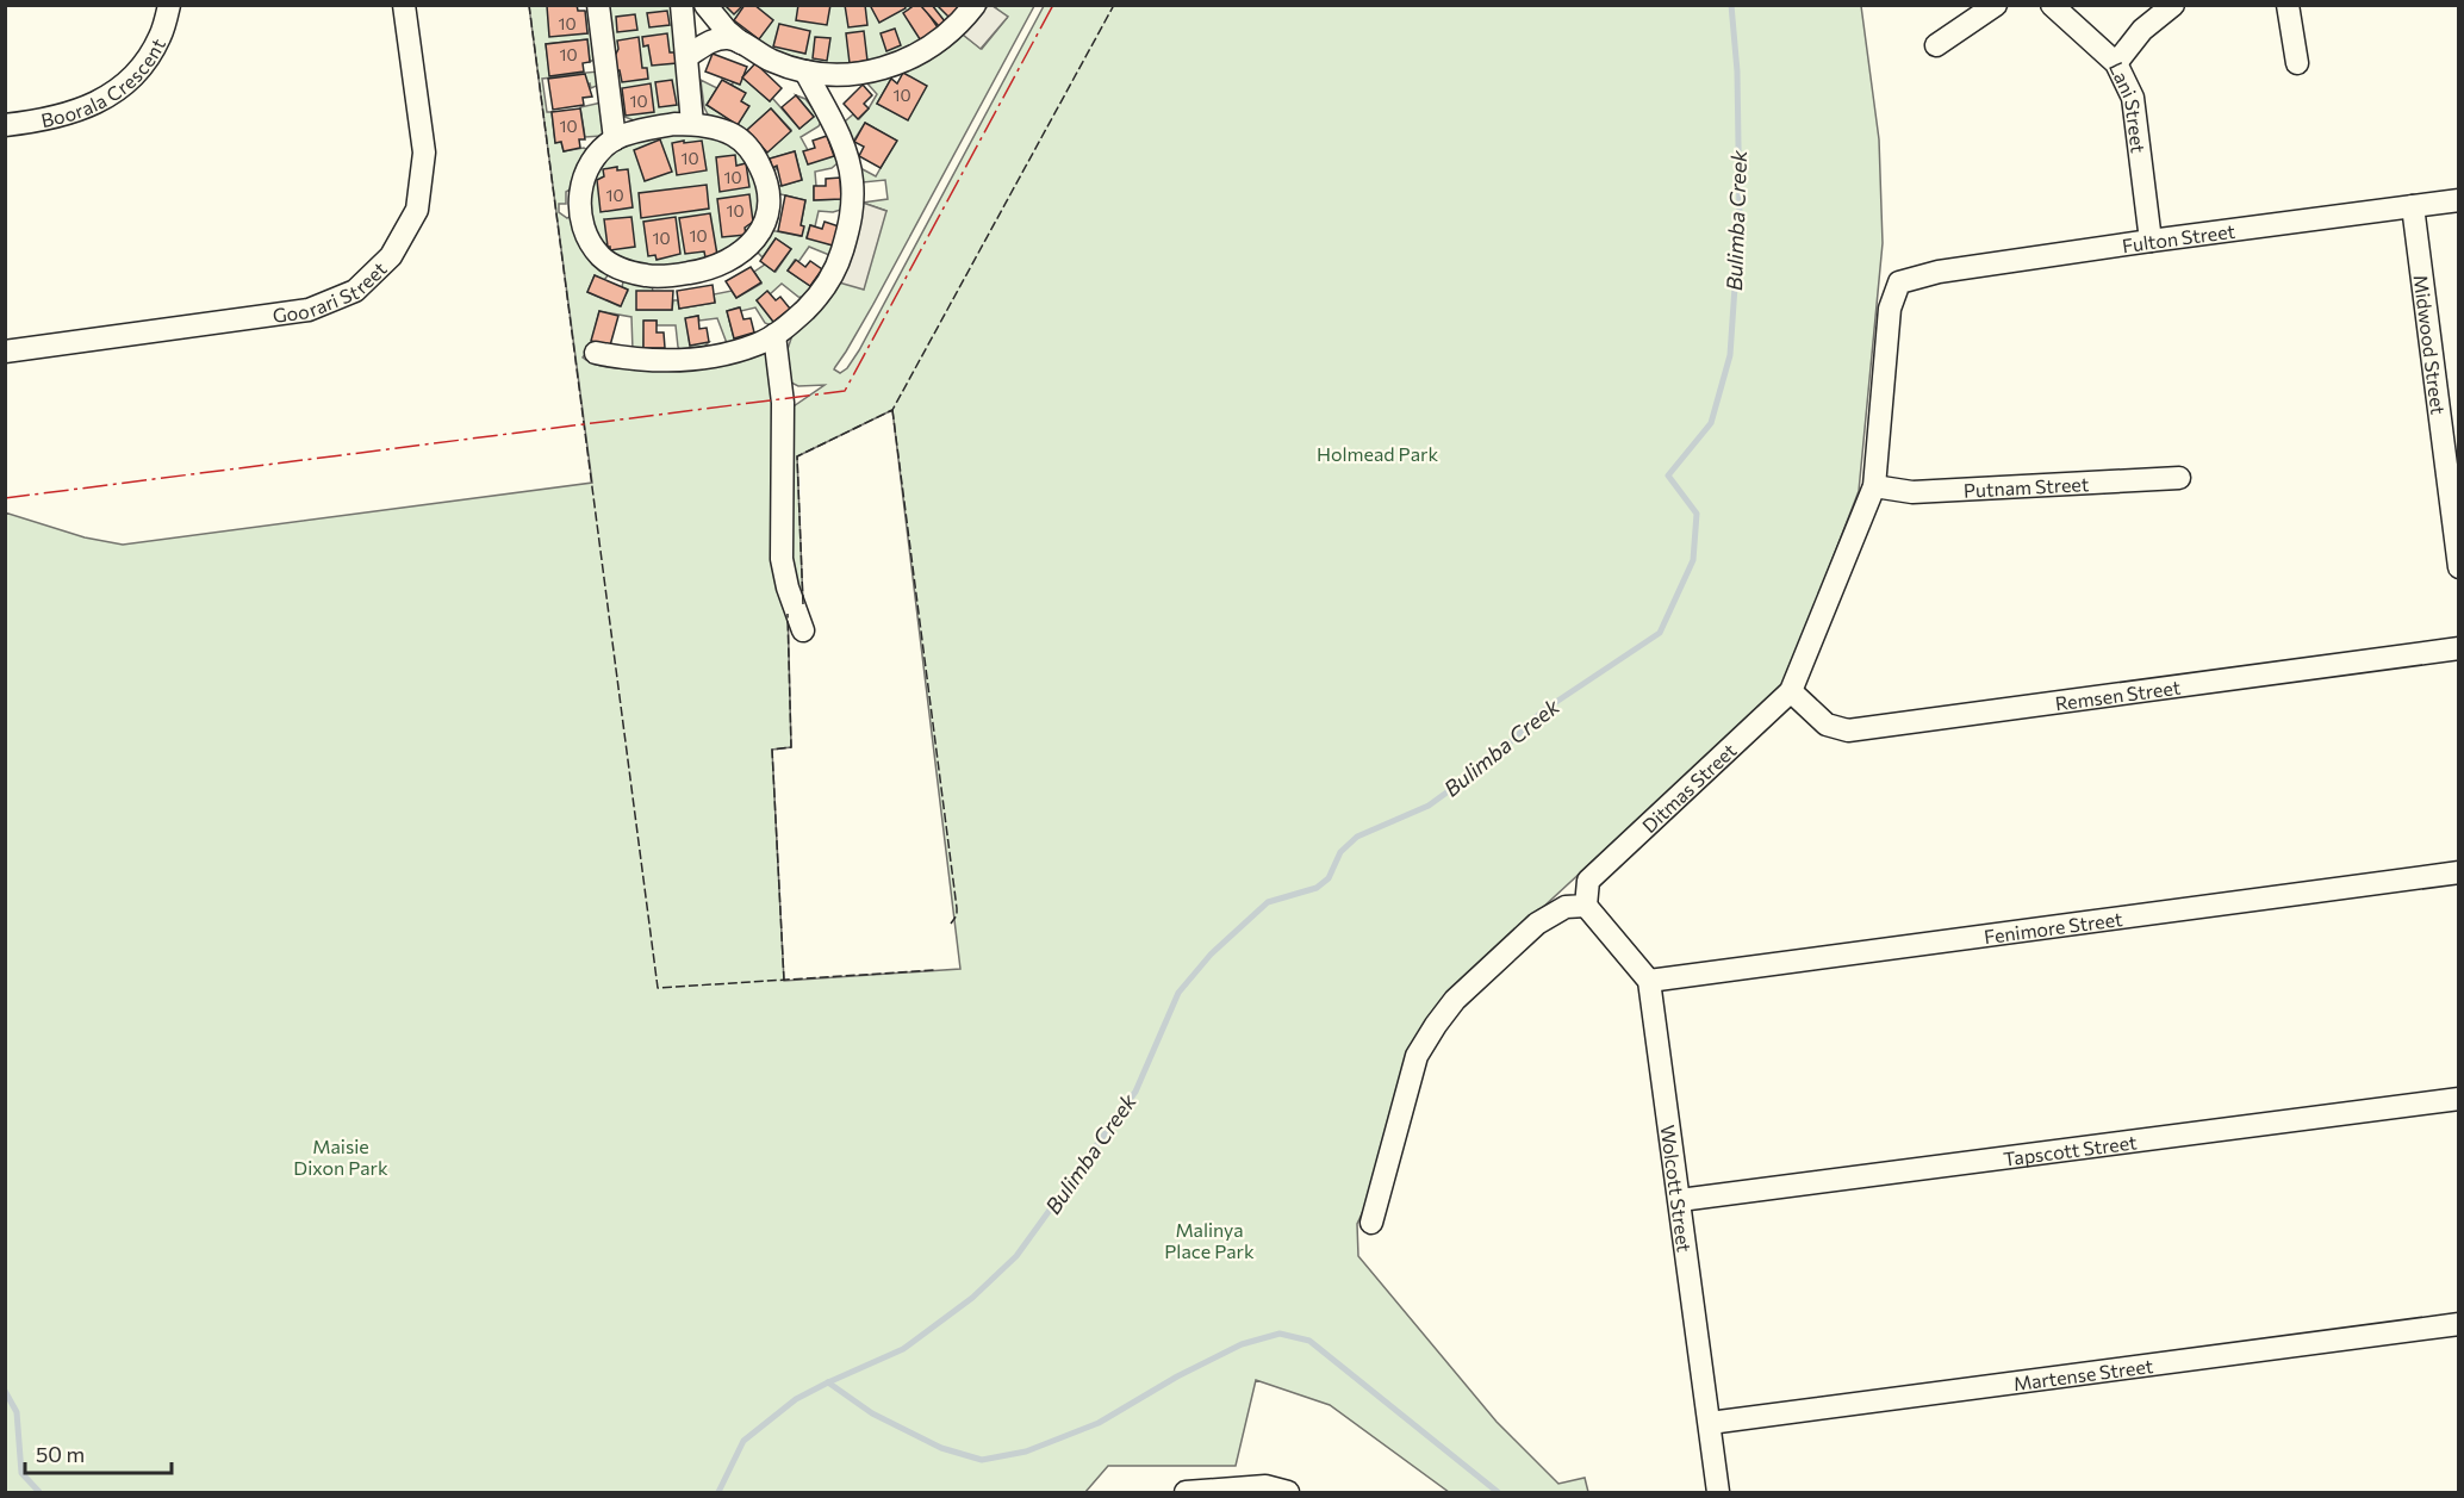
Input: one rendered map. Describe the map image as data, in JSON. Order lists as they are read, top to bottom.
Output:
{
  "streets": {
    "street": [
      "Boorala Crescent",
      "Lani Street",
      "Fulton Street",
      "Goorari Street",
      "Midwood Street",
      "Putnam Street",
      "Remsen Street",
      "Ditmas Street",
      "Fenimore Street",
      "Tapscott Street",
      "Wolcott Street",
      "Martense Street"
    ]
  },
  "crossings": [
    ["Lani Street", "Fulton Street"],
    ["Fulton Street", "Midwood Street"],
    ["Fulton Street", "Ditmas Street"],
    ["Putnam Street", "Ditmas Street"],
    ["Remsen Street", "Ditmas Street"],
    ["Fenimore Street", "Wolcott Street"],
    ["Tapscott Street", "Wolcott Street"],
    ["Wolcott Street", "Martense Street"]
  ],
  "water": ["Bulimba Creek"],
  "parks": ["Holmead Park", "Maisie Dixon Park", "Malinya Place Park"],
  "house_numbers": [
    "10",
    "10",
    "10",
    "10",
    "10",
    "10",
    "10",
    "10",
    "10",
    "10",
    "10"
  ],
  "scale_bar": "50 m"
}
